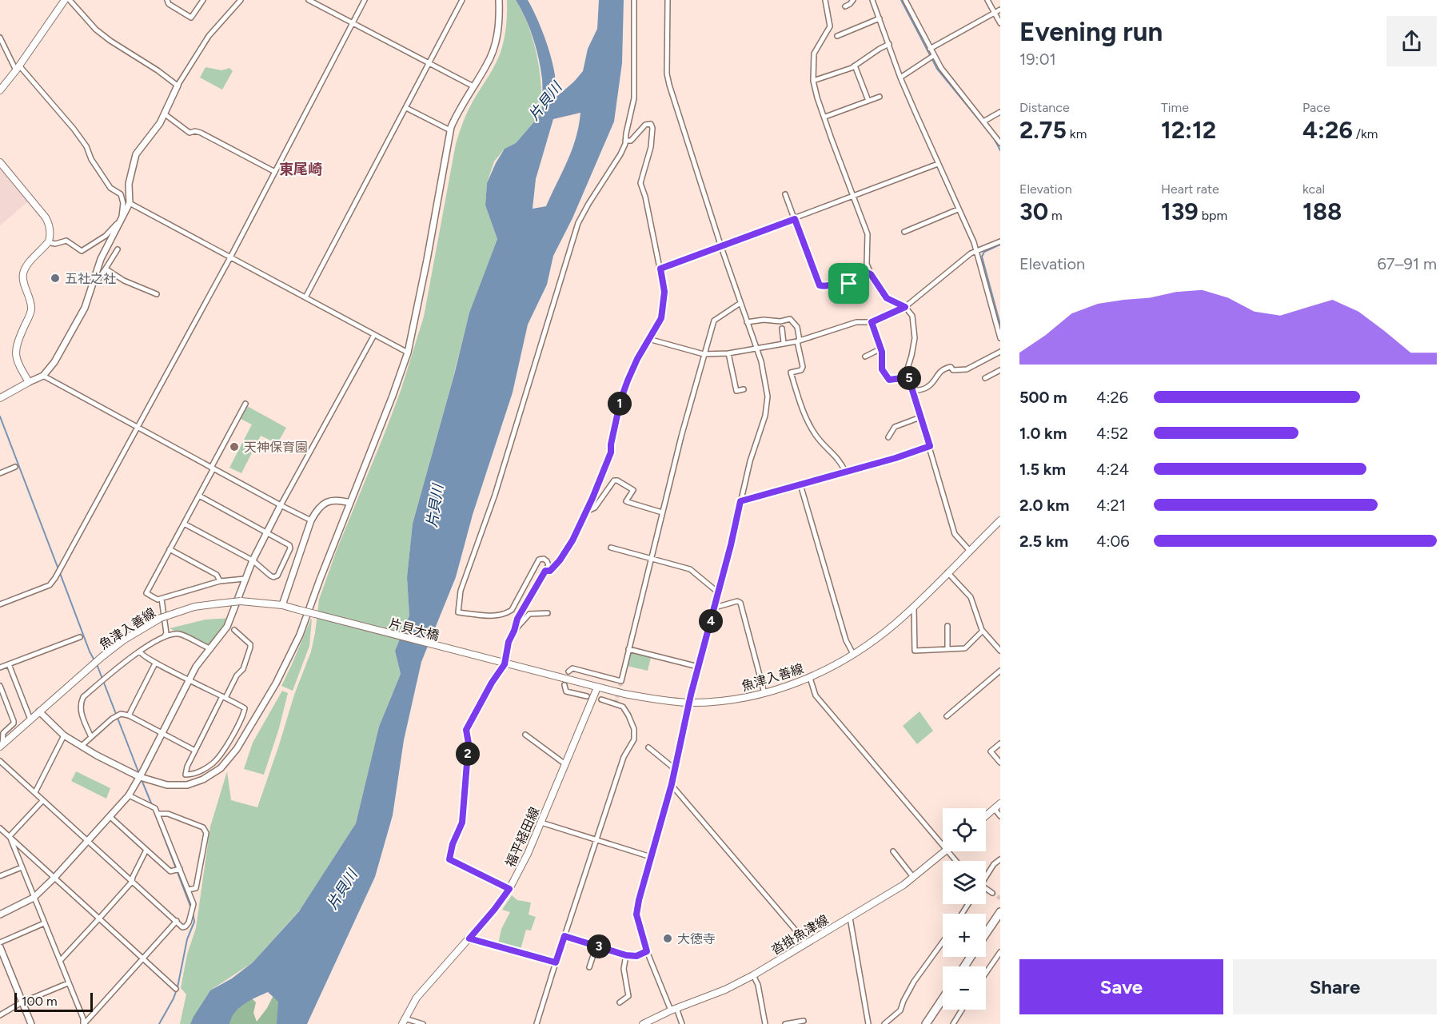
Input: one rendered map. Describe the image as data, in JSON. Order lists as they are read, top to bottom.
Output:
{
  "streets": {
    "main road": [
      "魚津入善線",
      "片貝大橋",
      "福平経田線",
      "沓掛魚津線"
    ]
  },
  "crossings": [
    ["魚津入善線", "片貝大橋"],
    ["魚津入善線", "福平経田線"]
  ],
  "districts": ["東尾崎"],
  "water": ["片貝川"],
  "places": ["五社之社", "天神保育園", "大徳寺"],
  "scale_bar": "100 m",
  "page": {
    "heading": ["Evening run", "19:01"],
    "stats": [
      ["Distance", "2.75 km"],
      ["Time", "12:12"],
      ["Pace", "4:26 /km"],
      ["Elevation", "30 m"],
      ["Heart rate", "139 bpm"],
      ["kcal", "188"]
    ],
    "chart": ["Elevation", "67–91 m"],
    "pins": [
      "5",
      "1",
      "4",
      "2",
      "3"
    ],
    "list": [
      {
        "name": "500 m",
        "note": "4:26"
      },
      {
        "name": "1.0 km",
        "note": "4:52"
      },
      {
        "name": "1.5 km",
        "note": "4:24"
      },
      {
        "name": "2.0 km",
        "note": "4:21"
      },
      {
        "name": "2.5 km",
        "note": "4:06"
      }
    ],
    "map_buttons": ["+", "−"],
    "buttons": ["Save", "Share"],
    "scale": "100 m"
  }
}
